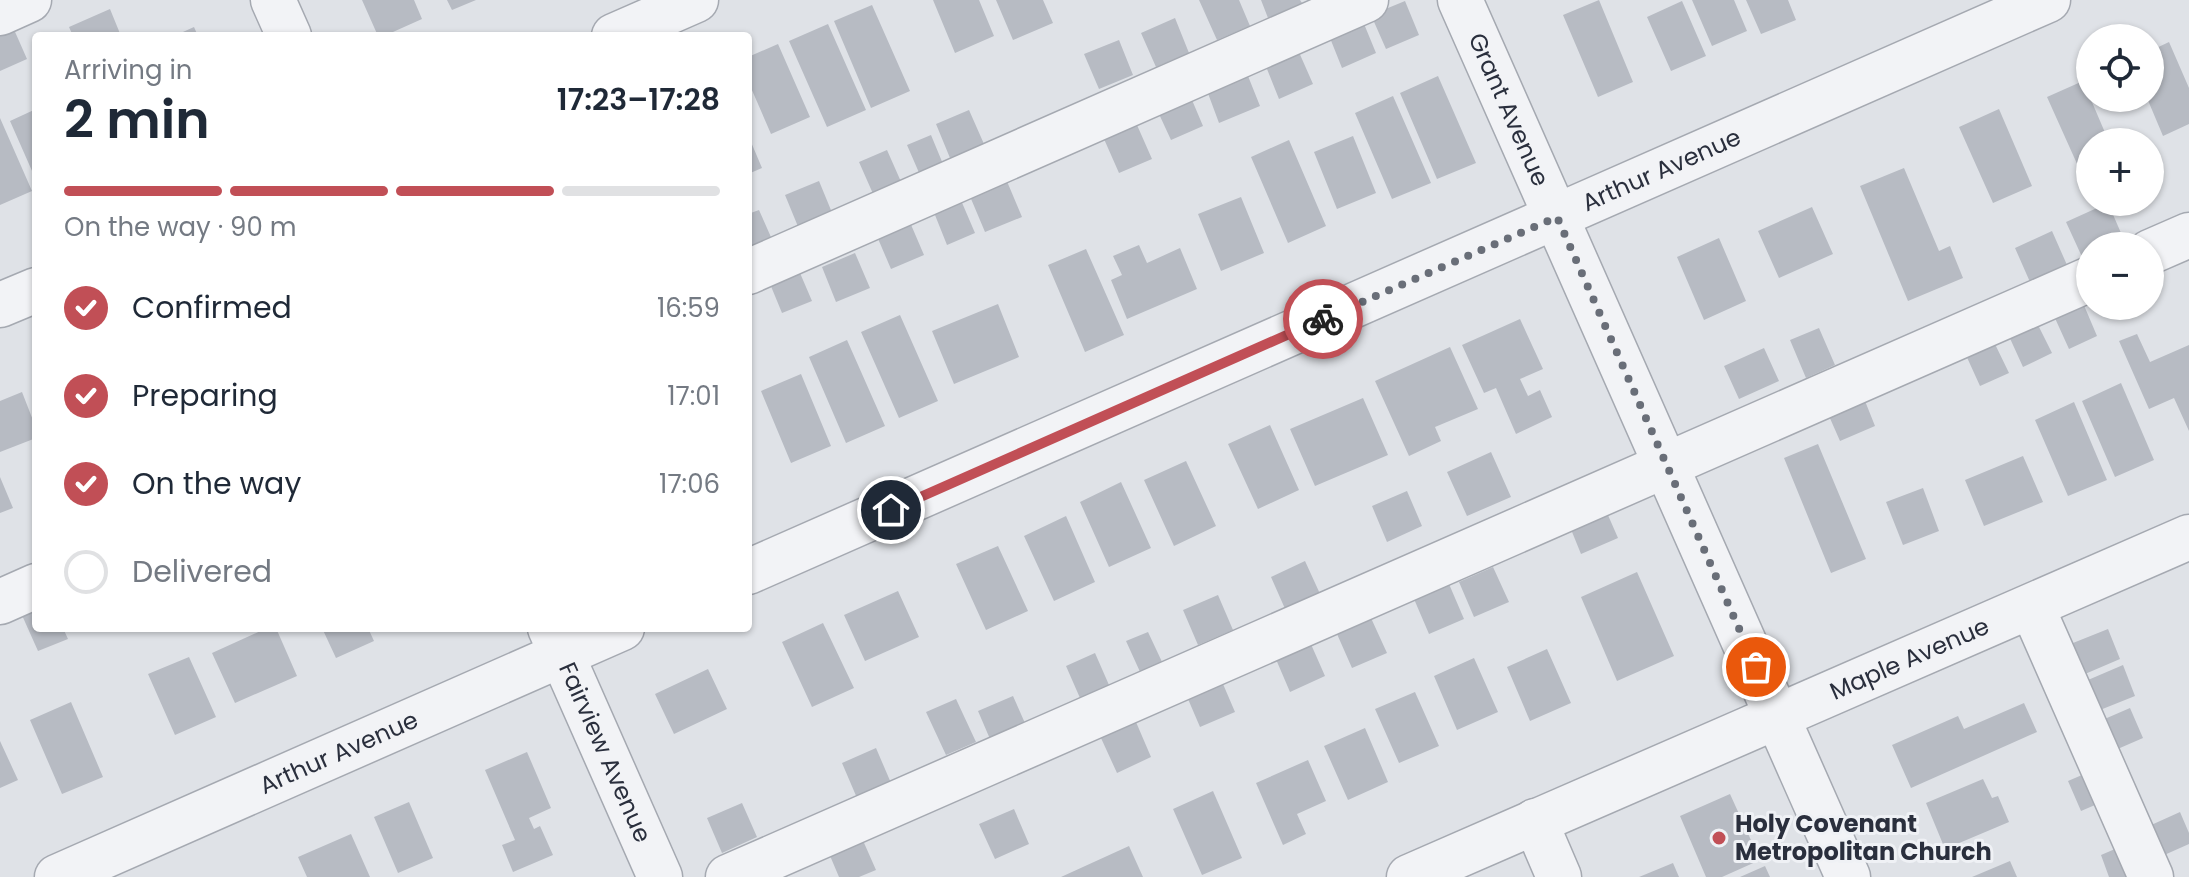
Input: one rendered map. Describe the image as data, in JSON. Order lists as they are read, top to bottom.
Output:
{
  "streets": {
    "street": [
      "Grant Avenue",
      "Arthur Avenue",
      "Maple Avenue",
      "Fairview Avenue"
    ]
  },
  "crossings": [
    ["Grant Avenue", "Arthur Avenue"],
    ["Grant Avenue", "Maple Avenue"],
    ["Arthur Avenue", "Fairview Avenue"]
  ],
  "places": ["Holy Covenant Metropolitan Church"],
  "page": {
    "map_buttons": ["+", "−"],
    "heading": ["2 min", "Arriving in", "17:23–17:28"],
    "bar": "On the way · 90 m",
    "list": [
      ["Confirmed", "16:59"],
      ["Preparing", "17:01"],
      ["On the way", "17:06"],
      "Delivered"
    ]
  }
}
